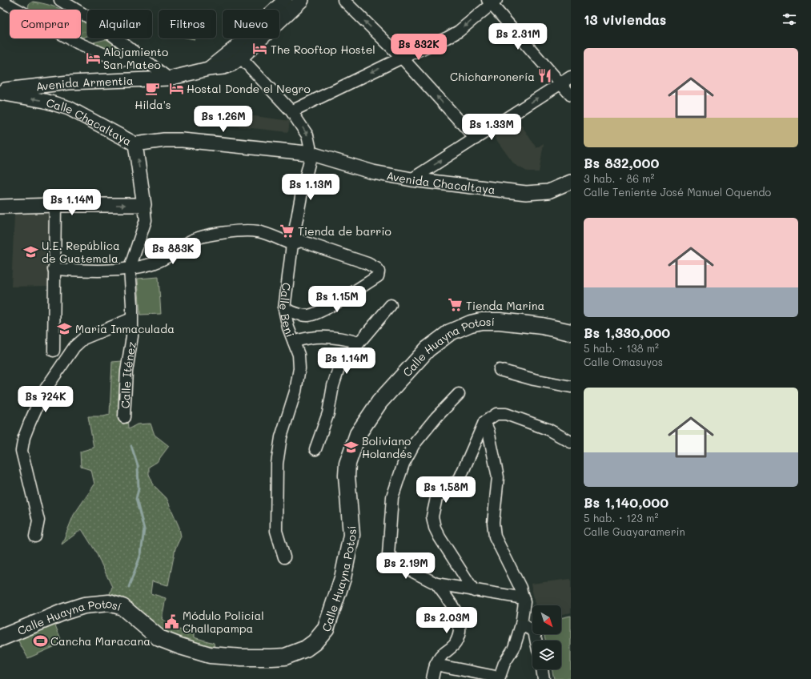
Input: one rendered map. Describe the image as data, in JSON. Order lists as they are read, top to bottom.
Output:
{
  "streets": {
    "highway": ["Calle Huayna Potosí"],
    "main road": [
      "Avenida Armentia",
      "Calle Chacaltaya",
      "Avenida Chacaltaya",
      "Calle Iténez"
    ],
    "street": ["Calle Beni"]
  },
  "crossings": [
    ["Avenida Armentia", "Calle Beni"],
    ["Calle Chacaltaya", "Avenida Chacaltaya"],
    ["Calle Chacaltaya", "Calle Beni"],
    ["Calle Chacaltaya", "Calle Iténez"],
    ["Avenida Chacaltaya", "Calle Beni"]
  ],
  "places": {
    "hotel": ["The Rooftop Hostel", "Alojamiento San Mateo", "Hostal Donde el Negro"],
    "restaurant": ["Chicharronería"],
    "cafe": ["Hilda's"],
    "supermarket": ["Tienda de barrio", "Tienda Marina"],
    "school or university": ["U.E. República de Guatemala", "Maria Inmaculada", "Boliviano Holandés"],
    "public building": ["Módulo Policial Challapampa"],
    "sports": ["Cancha Maracana"]
  },
  "north": "bottom right",
  "page": {
    "heading": "13 viviendas",
    "chip": [
      "Comprar",
      "Alquilar",
      "Filtros",
      "Nuevo"
    ],
    "price": [
      "Bs 2.31M",
      "Bs 832K",
      "Bs 1.26M",
      "Bs 1.33M",
      "Bs 1.13M",
      "Bs 1.14M",
      "Bs 883K",
      "Bs 1.15M",
      "Bs 1.14M",
      "Bs 724K",
      "Bs 1.58M",
      "Bs 2.19M",
      "Bs 2.03M"
    ],
    "list": [
      {
        "name": "Bs 832,000",
        "note": "3 hab. · 86 m² · Calle Teniente José Manuel Oquendo"
      },
      {
        "name": "Bs 1,330,000",
        "note": "5 hab. · 138 m² · Calle Omasuyos"
      },
      {
        "name": "Bs 1,140,000",
        "note": "5 hab. · 123 m² · Calle Guayaramerin"
      }
    ]
  }
}
